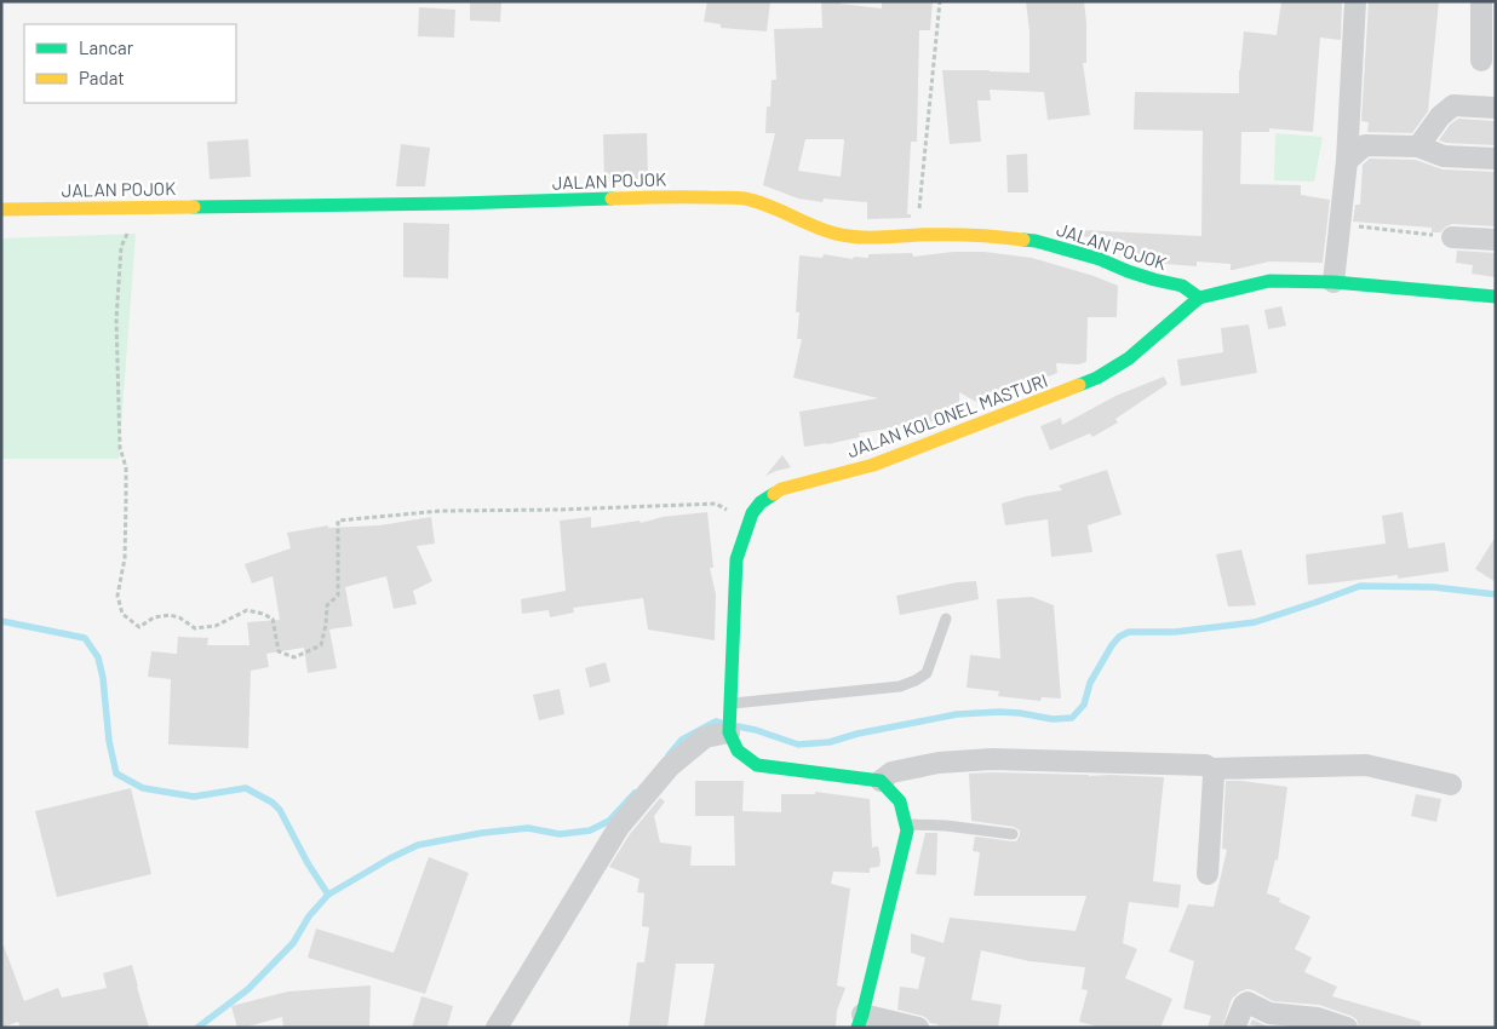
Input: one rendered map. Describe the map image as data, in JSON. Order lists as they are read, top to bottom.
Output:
{
  "streets": {
    "main road": ["JALAN POJOK", "JALAN KOLONEL MASTURI"]
  },
  "crossings": [
    ["JALAN POJOK", "JALAN KOLONEL MASTURI"]
  ],
  "legend": ["Lancar", "Padat"]
}
